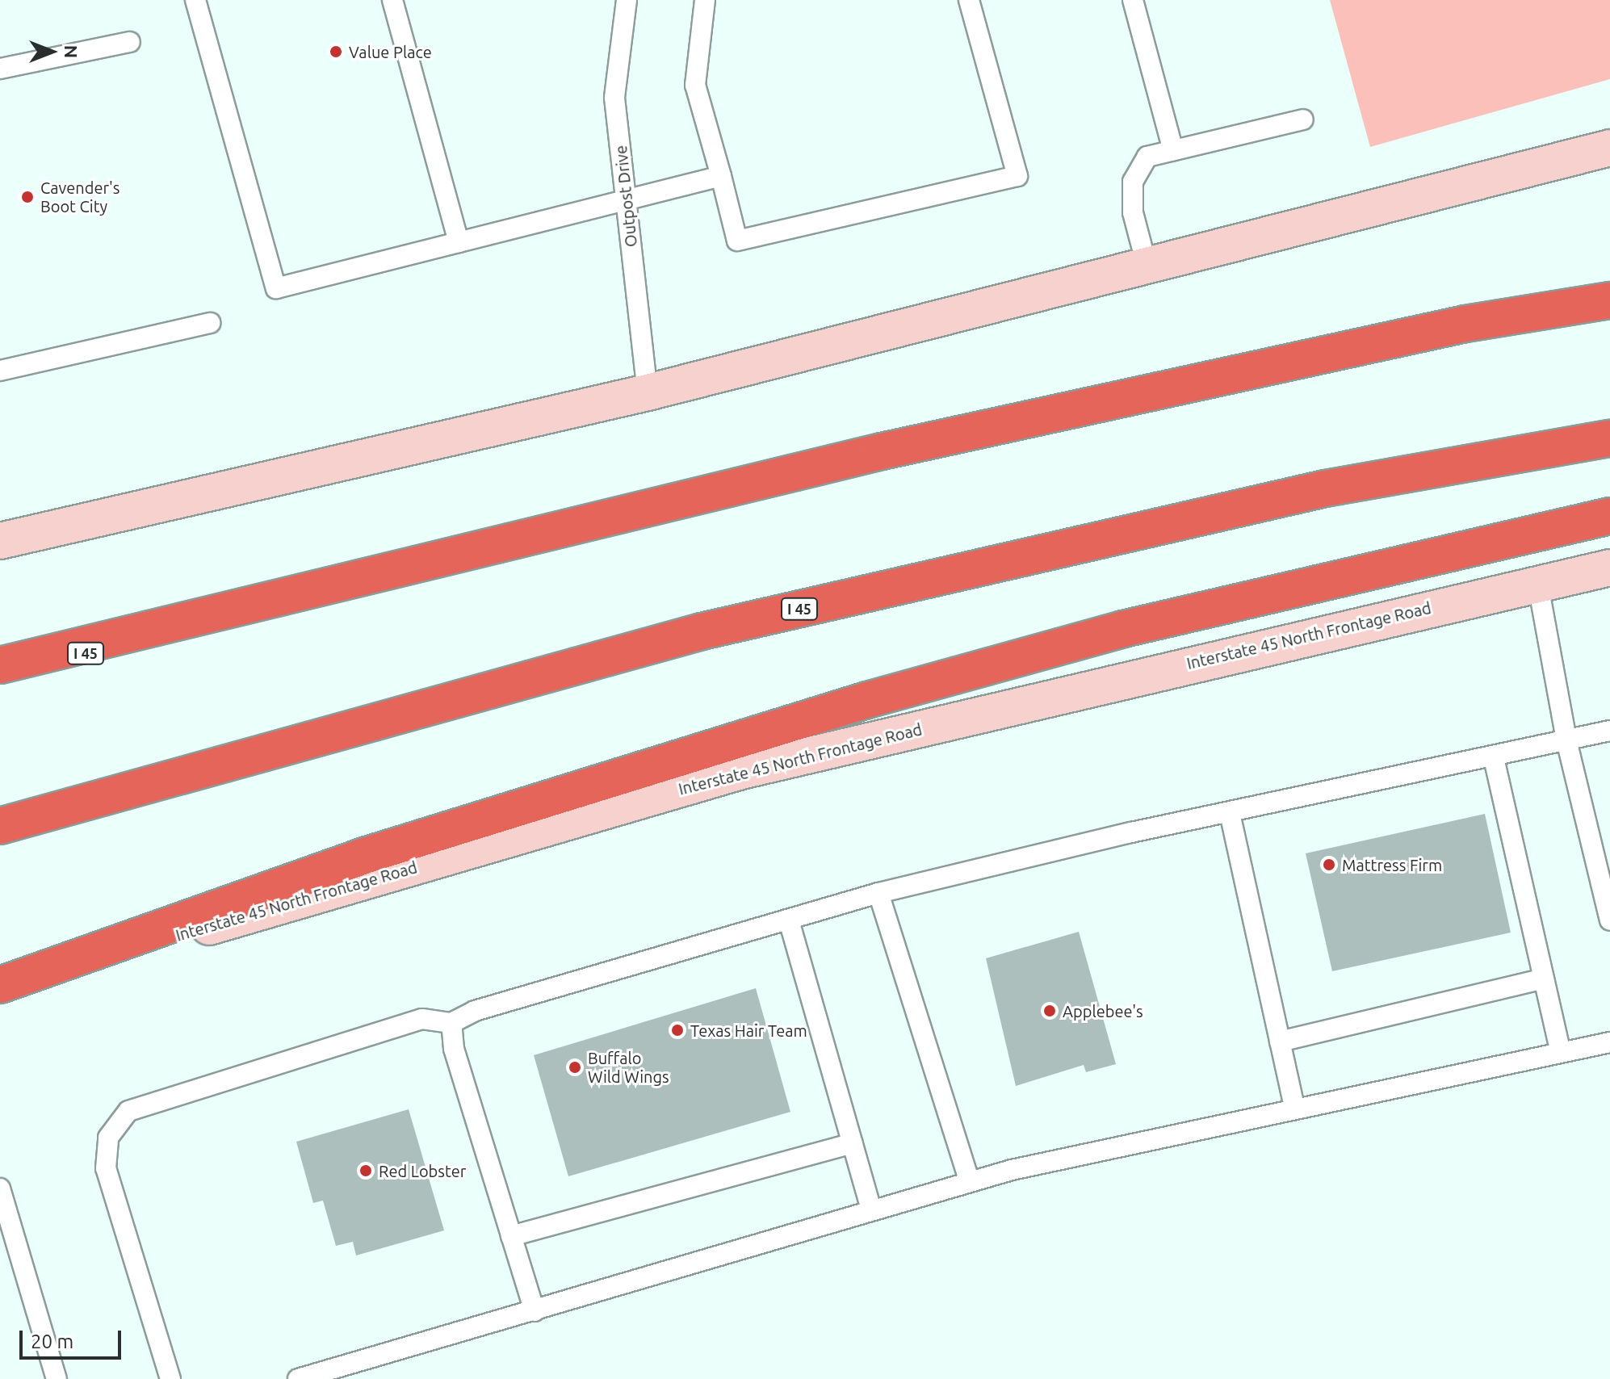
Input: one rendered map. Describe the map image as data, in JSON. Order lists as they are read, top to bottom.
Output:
{
  "streets": {
    "highway": ["I 45"],
    "main road": ["Interstate 45 North Frontage Road"],
    "lane": ["Outpost Drive"]
  },
  "places": [
    "Value Place",
    "Cavender's Boot City",
    "Mattress Firm",
    "Applebee's",
    "Texas Hair Team",
    "Buffalo Wild Wings",
    "Red Lobster"
  ],
  "scale_bar": "20 m",
  "north": "right"
}
